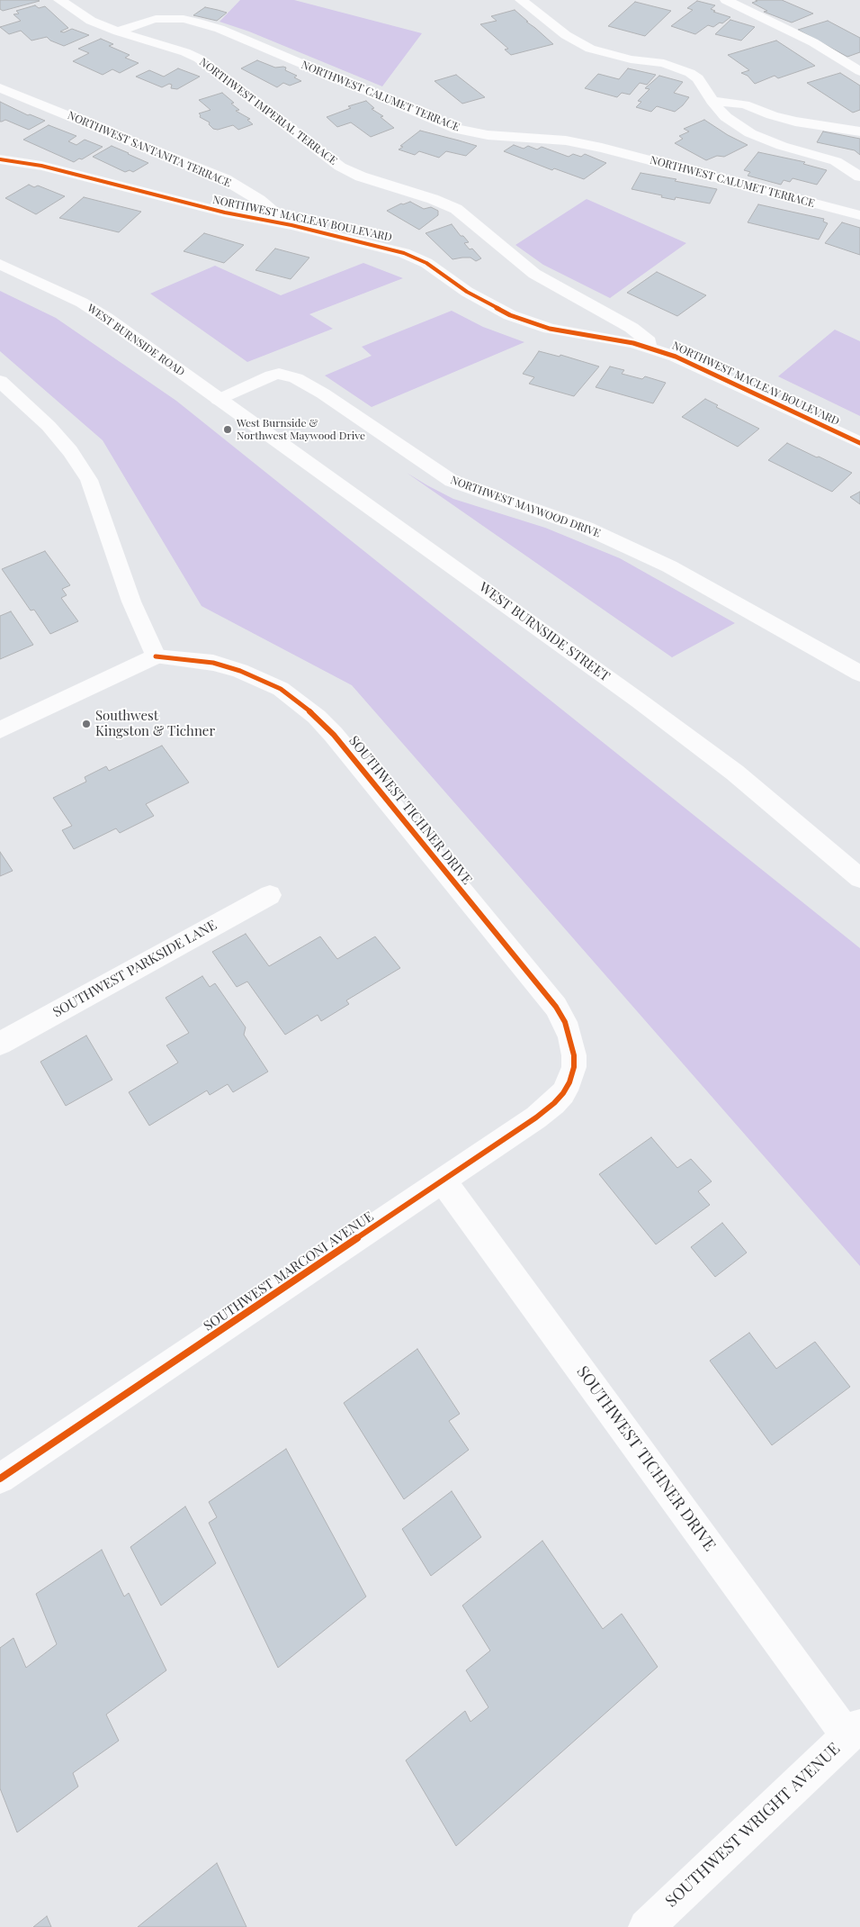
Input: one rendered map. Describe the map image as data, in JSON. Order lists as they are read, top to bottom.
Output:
{
  "streets": {
    "street": [
      "NORTHWEST CALUMET TERRACE",
      "NORTHWEST IMPERIAL TERRACE",
      "NORTHWEST SANTANITA TERRACE",
      "NORTHWEST MACLEAY BOULEVARD",
      "WEST BURNSIDE ROAD",
      "NORTHWEST MAYWOOD DRIVE",
      "WEST BURNSIDE STREET",
      "SOUTHWEST TICHNER DRIVE",
      "SOUTHWEST PARKSIDE LANE",
      "SOUTHWEST MARCONI AVENUE",
      "SOUTHWEST WRIGHT AVENUE"
    ]
  },
  "crossings": [
    ["NORTHWEST CALUMET TERRACE", "NORTHWEST IMPERIAL TERRACE"],
    ["NORTHWEST IMPERIAL TERRACE", "NORTHWEST MACLEAY BOULEVARD"],
    ["NORTHWEST SANTANITA TERRACE", "NORTHWEST MACLEAY BOULEVARD"],
    ["WEST BURNSIDE ROAD", "NORTHWEST MAYWOOD DRIVE"],
    ["WEST BURNSIDE ROAD", "WEST BURNSIDE STREET"],
    ["NORTHWEST MAYWOOD DRIVE", "WEST BURNSIDE STREET"],
    ["SOUTHWEST TICHNER DRIVE", "SOUTHWEST MARCONI AVENUE"],
    ["SOUTHWEST TICHNER DRIVE", "SOUTHWEST WRIGHT AVENUE"]
  ],
  "places": ["West Burnside & Northwest Maywood Drive", "Southwest Kingston & Tichner"]
}
